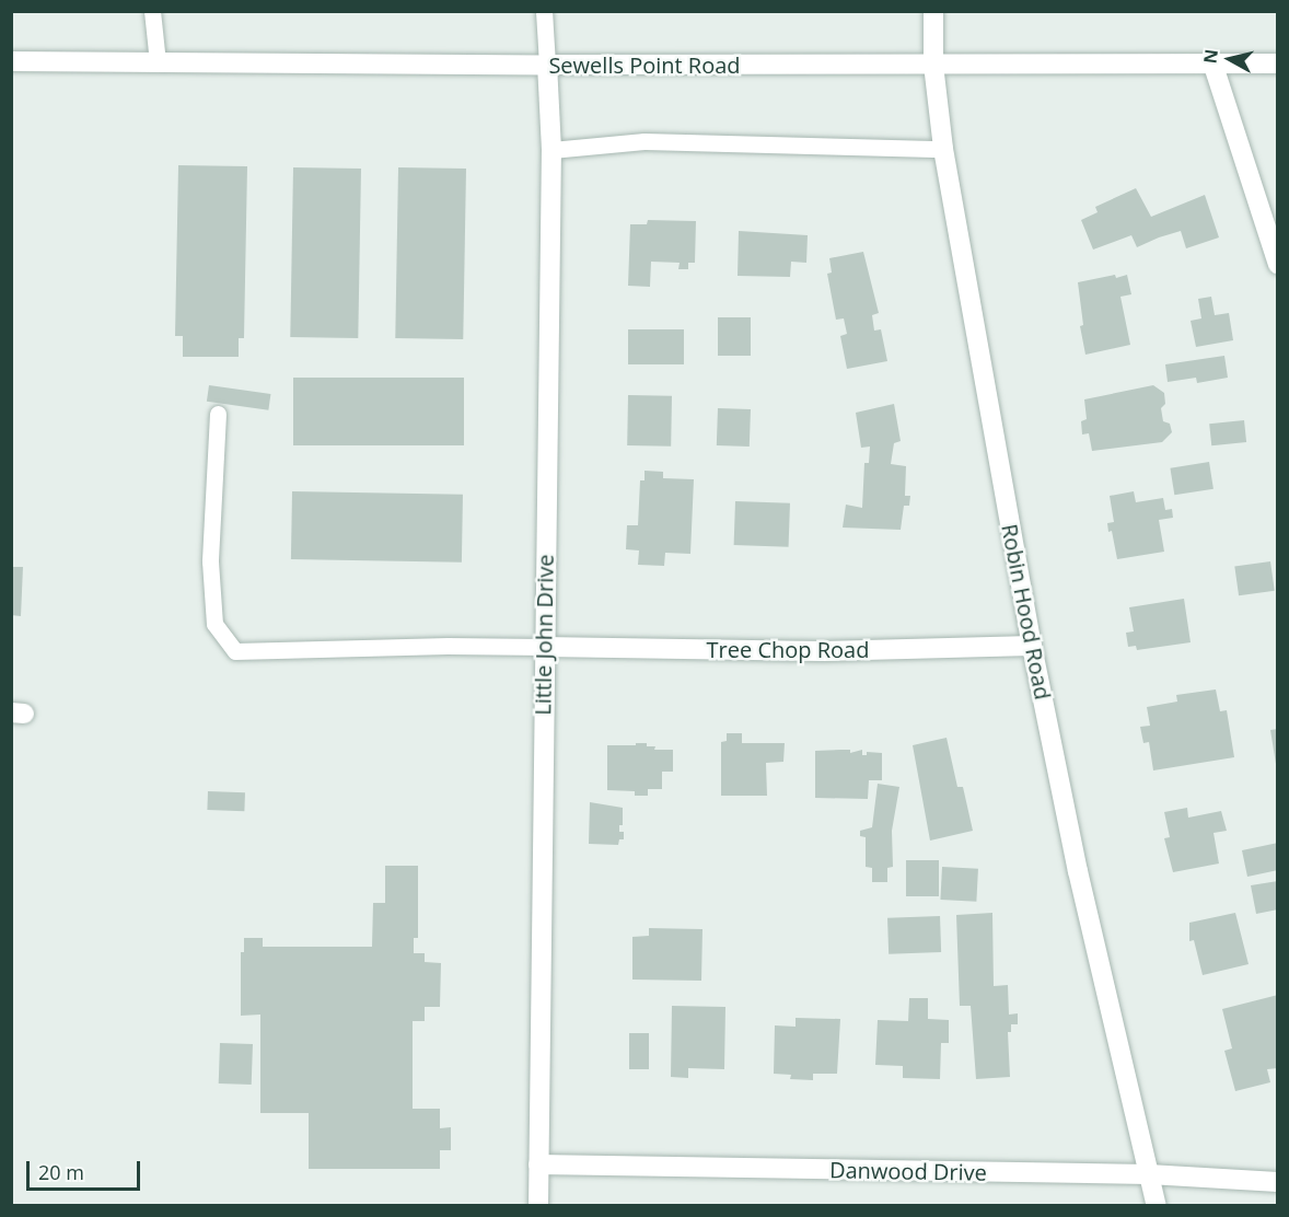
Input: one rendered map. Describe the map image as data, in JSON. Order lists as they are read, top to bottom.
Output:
{
  "streets": {
    "street": [
      "Sewells Point Road",
      "Robin Hood Road",
      "Little John Drive",
      "Tree Chop Road",
      "Danwood Drive"
    ]
  },
  "crossings": [
    ["Sewells Point Road", "Robin Hood Road"],
    ["Sewells Point Road", "Little John Drive"],
    ["Robin Hood Road", "Tree Chop Road"],
    ["Robin Hood Road", "Danwood Drive"],
    ["Little John Drive", "Tree Chop Road"],
    ["Little John Drive", "Danwood Drive"]
  ],
  "scale_bar": "20 m",
  "north": "left"
}
